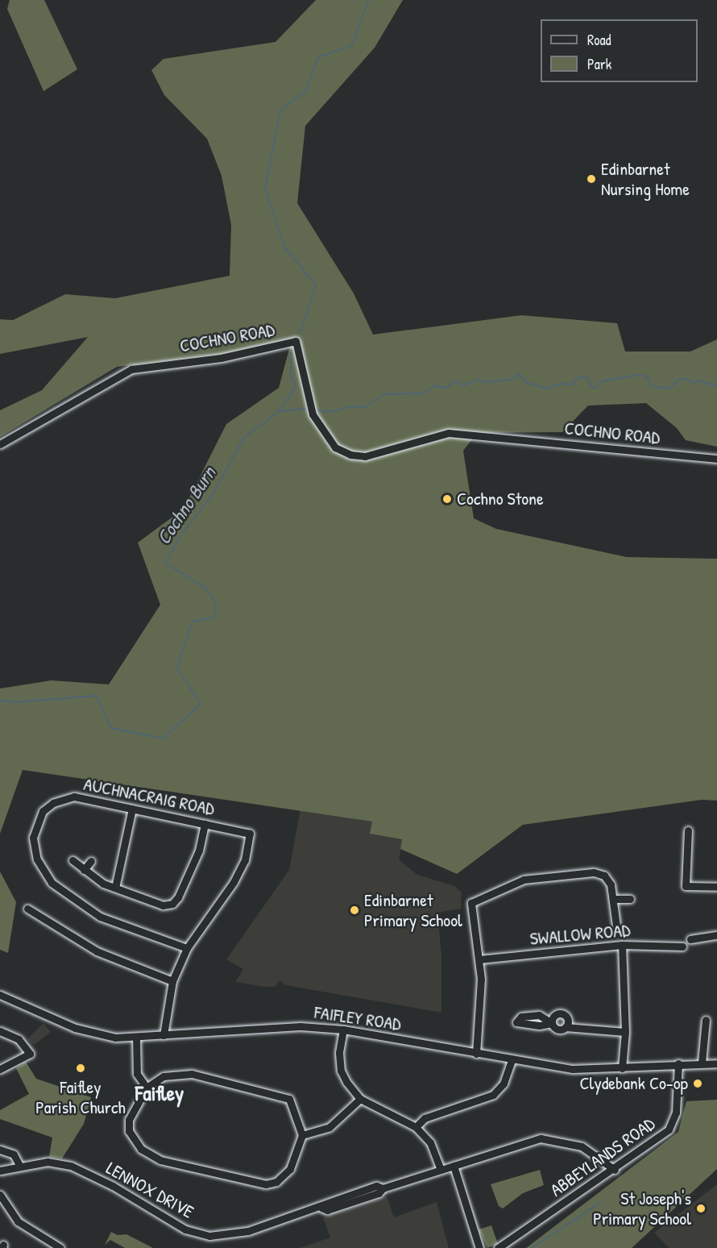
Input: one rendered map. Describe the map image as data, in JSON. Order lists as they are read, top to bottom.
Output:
{
  "streets": {
    "street": [
      "COCHNO ROAD",
      "AUCHNACRAIG ROAD",
      "SWALLOW ROAD",
      "FAIFLEY ROAD",
      "ABBEYLANDS ROAD",
      "LENNOX DRIVE"
    ]
  },
  "crossings": [
    ["FAIFLEY ROAD", "ABBEYLANDS ROAD"],
    ["ABBEYLANDS ROAD", "LENNOX DRIVE"]
  ],
  "districts": ["Faifley"],
  "water": ["Cochno Burn"],
  "places": [
    "Edinbarnet Nursing Home",
    "Cochno Stone",
    "Edinbarnet Primary School",
    "Faifley Parish Church",
    "Clydebank Co-op",
    "St Joseph's Primary School"
  ],
  "legend": ["Road", "Park"]
}
